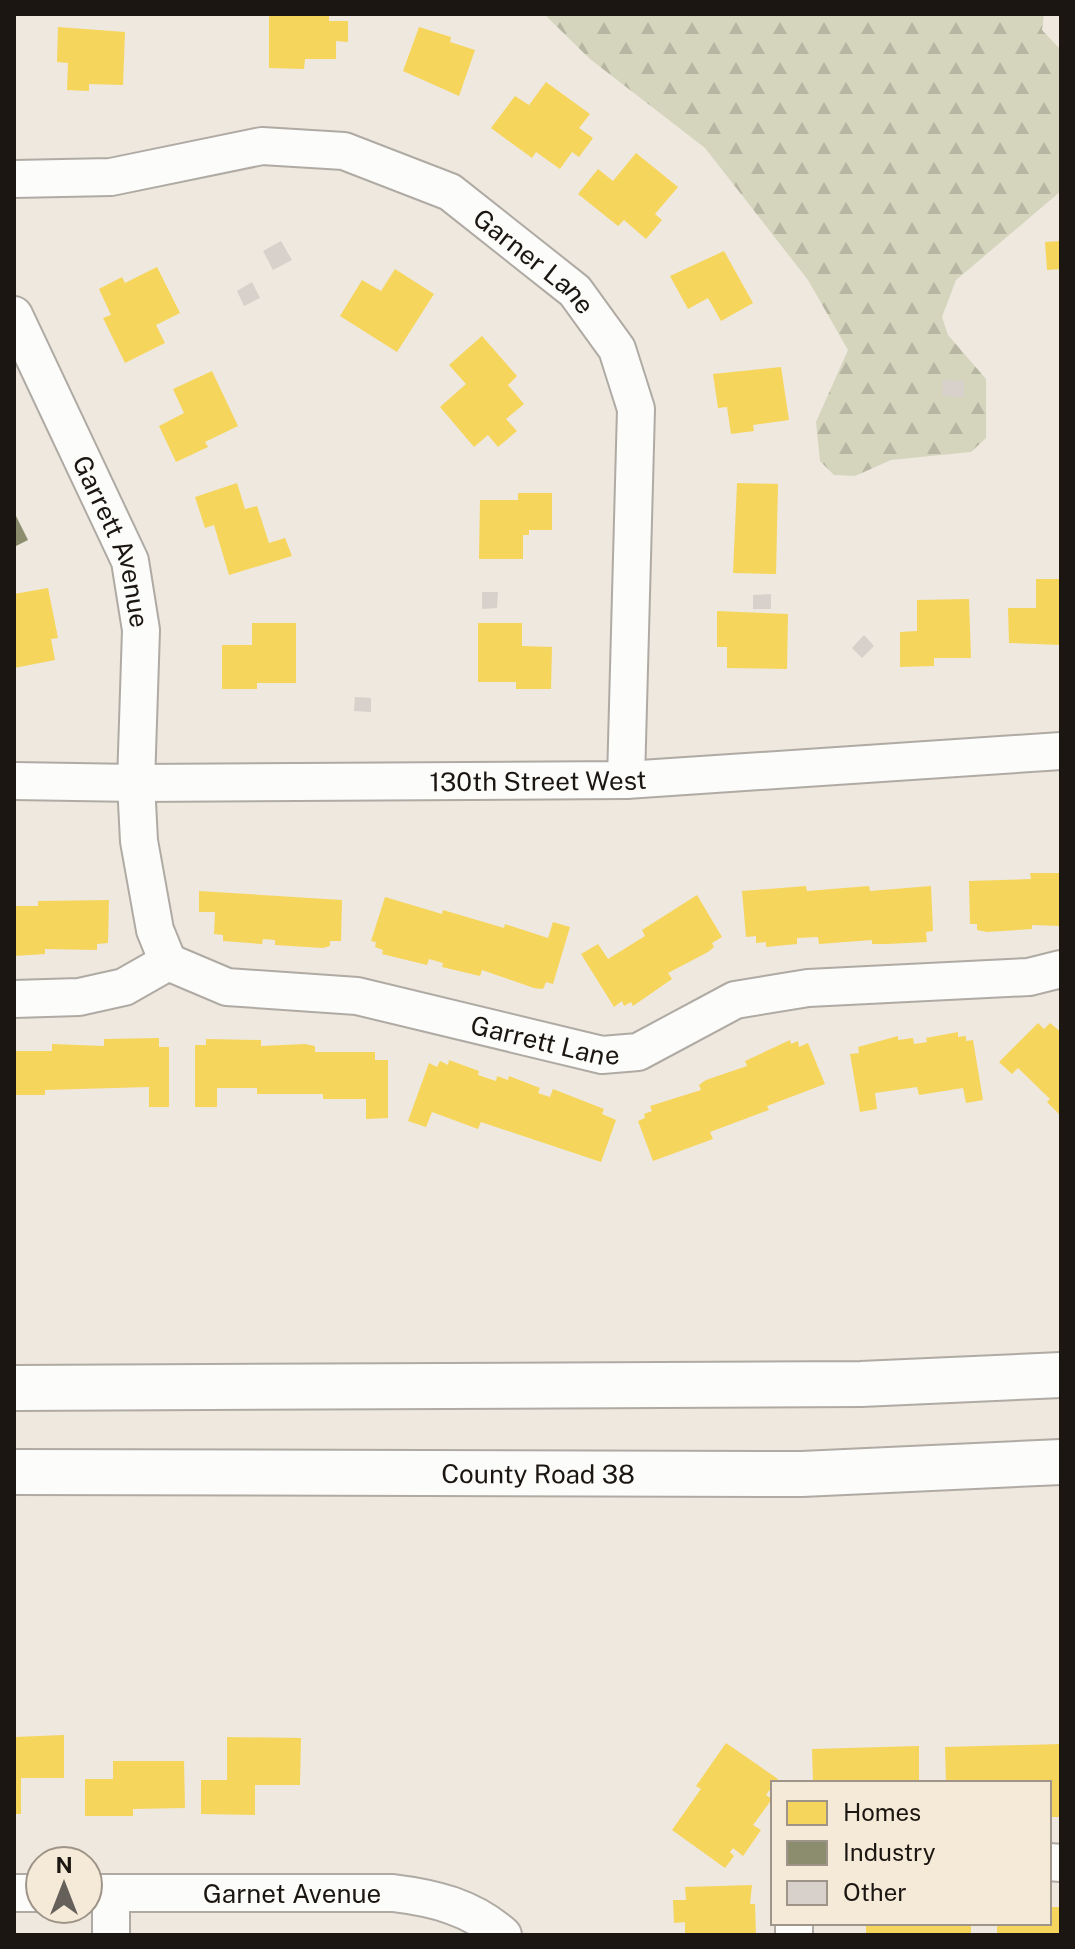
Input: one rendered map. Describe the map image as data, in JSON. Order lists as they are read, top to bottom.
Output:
{
  "streets": {
    "main road": ["County Road 38"],
    "street": [
      "Garner Lane",
      "Garrett Avenue",
      "130th Street West",
      "Garrett Lane",
      "Garnet Avenue"
    ]
  },
  "crossings": [
    ["Garner Lane", "130th Street West"],
    ["Garrett Avenue", "130th Street West"],
    ["Garrett Avenue", "Garrett Lane"]
  ],
  "legend": ["Homes", "Industry", "Other"],
  "north": "top"
}
